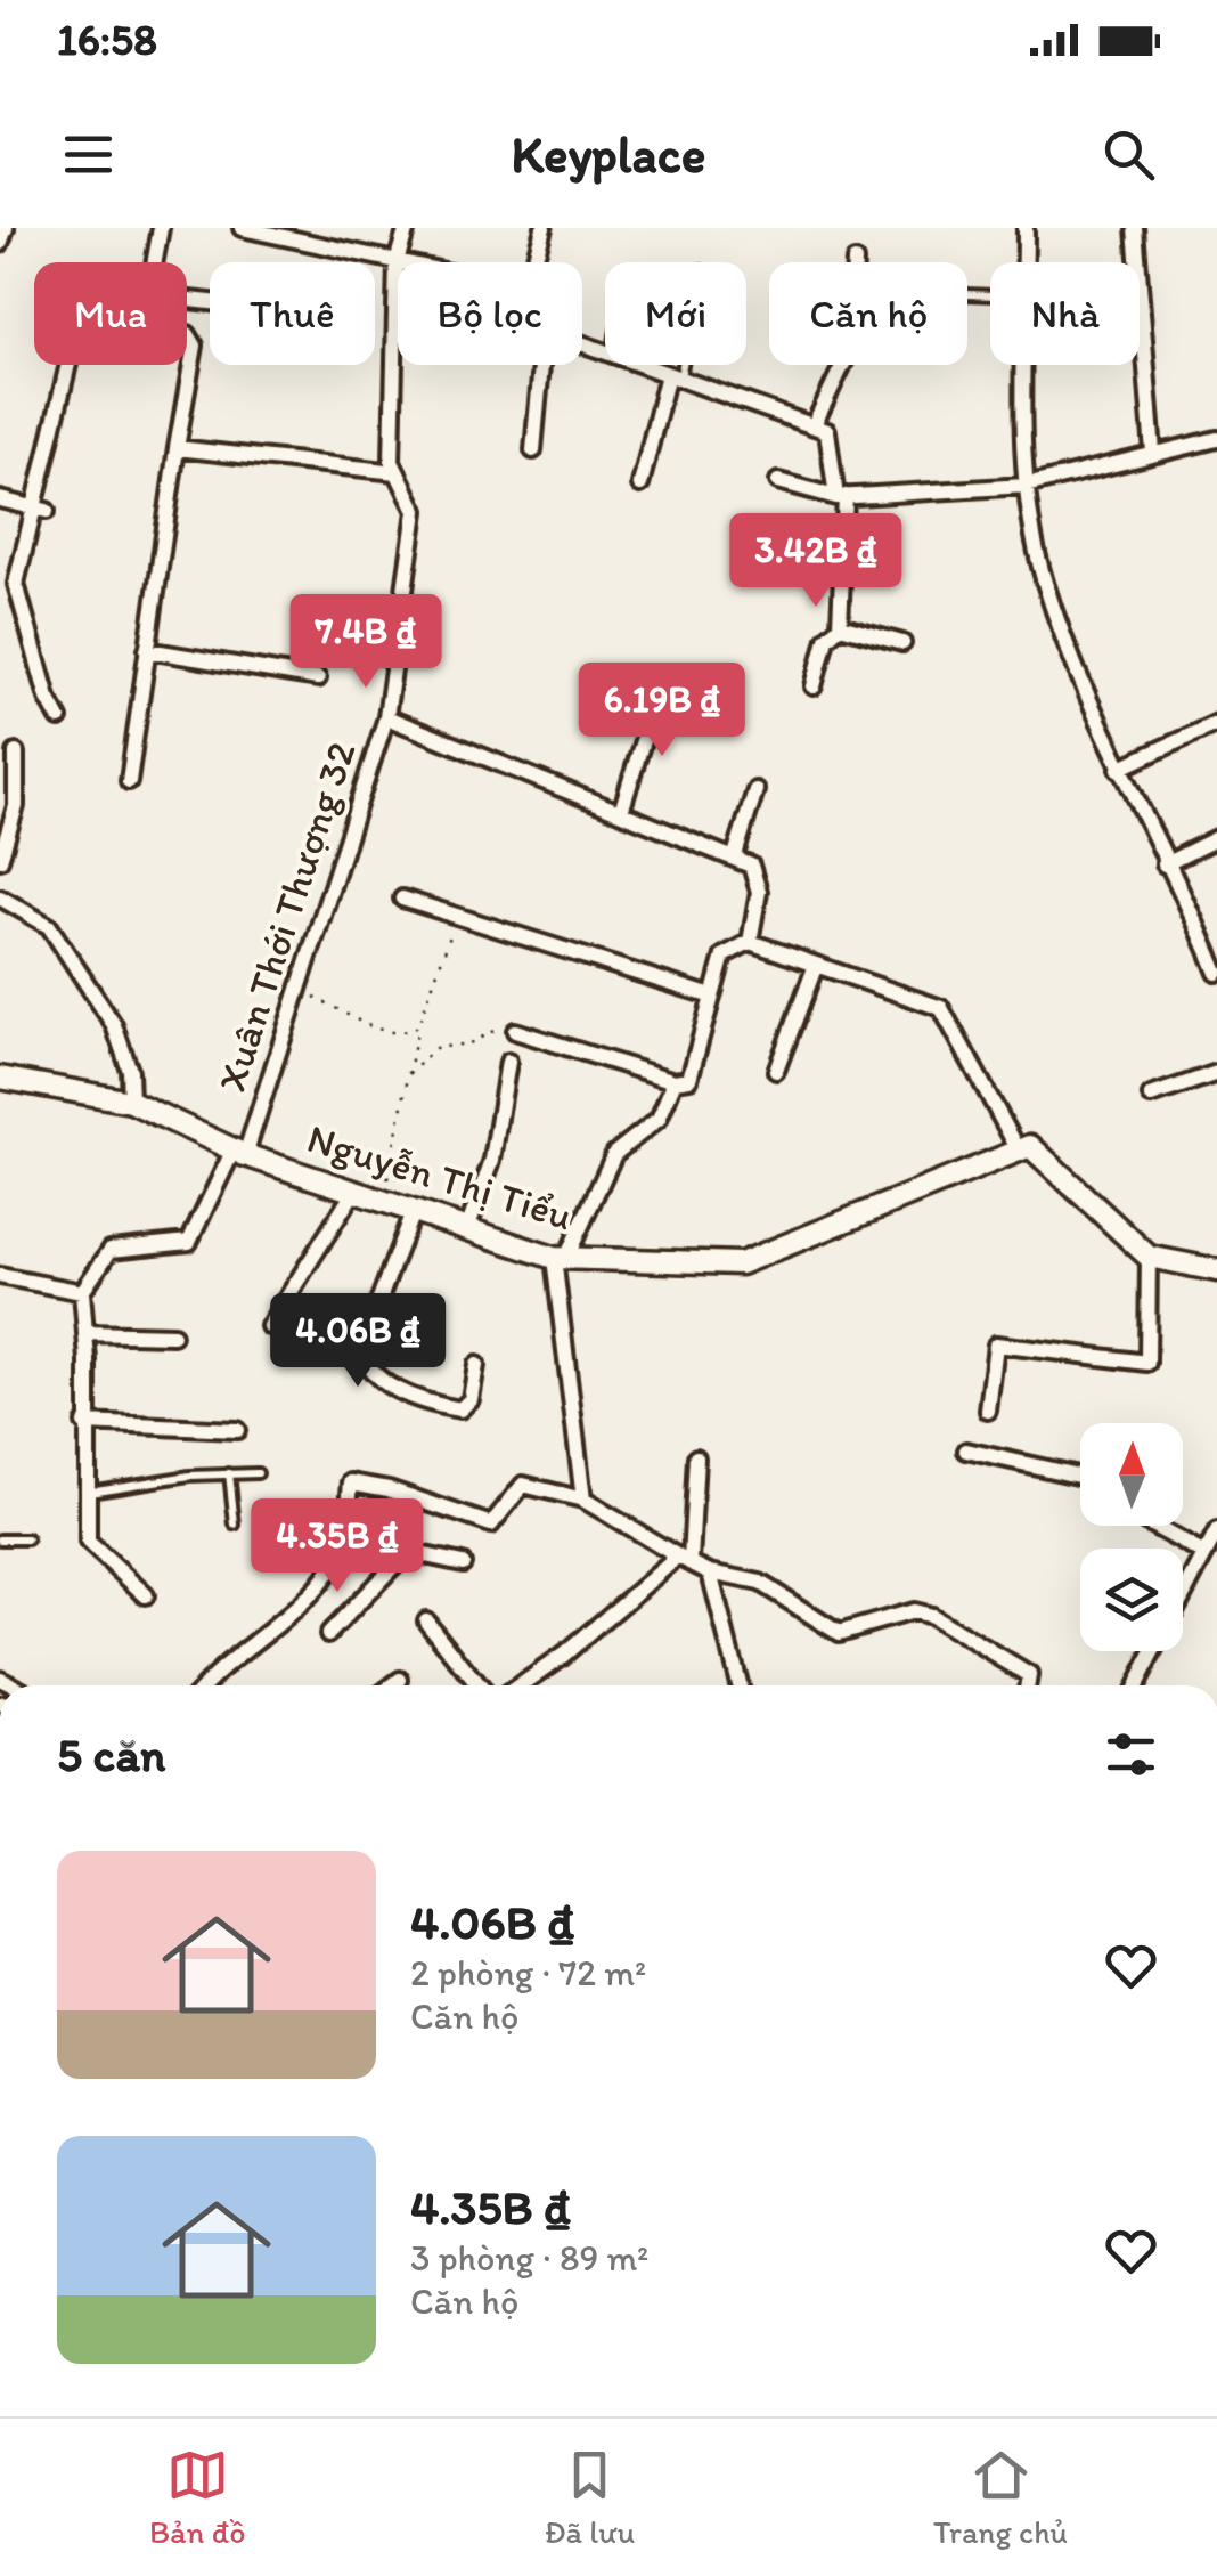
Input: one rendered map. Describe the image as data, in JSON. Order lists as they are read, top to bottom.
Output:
{
  "streets": {
    "street": ["Xuân Thới Thượng 32", "Nguyễn Thị Tiểu"]
  },
  "crossings": [
    ["Xuân Thới Thượng 32", "Nguyễn Thị Tiểu"]
  ],
  "north": "top",
  "page": {
    "status": "16:58",
    "header": "Keyplace",
    "chip": [
      "Mua",
      "Thuê",
      "Bộ lọc",
      "Mới",
      "Căn hộ",
      "Nhà"
    ],
    "price": [
      "3.42B ₫",
      "7.4B ₫",
      "6.19B ₫",
      "4.06B ₫",
      "4.35B ₫"
    ],
    "heading": "5 căn",
    "list": [
      {
        "name": "4.06B ₫",
        "note": "2 phòng · 72 m² · Căn hộ"
      },
      {
        "name": "4.35B ₫",
        "note": "3 phòng · 89 m² · Căn hộ"
      }
    ],
    "tabs": ["Bản đồ", "Đã lưu", "Trang chủ"]
  }
}
